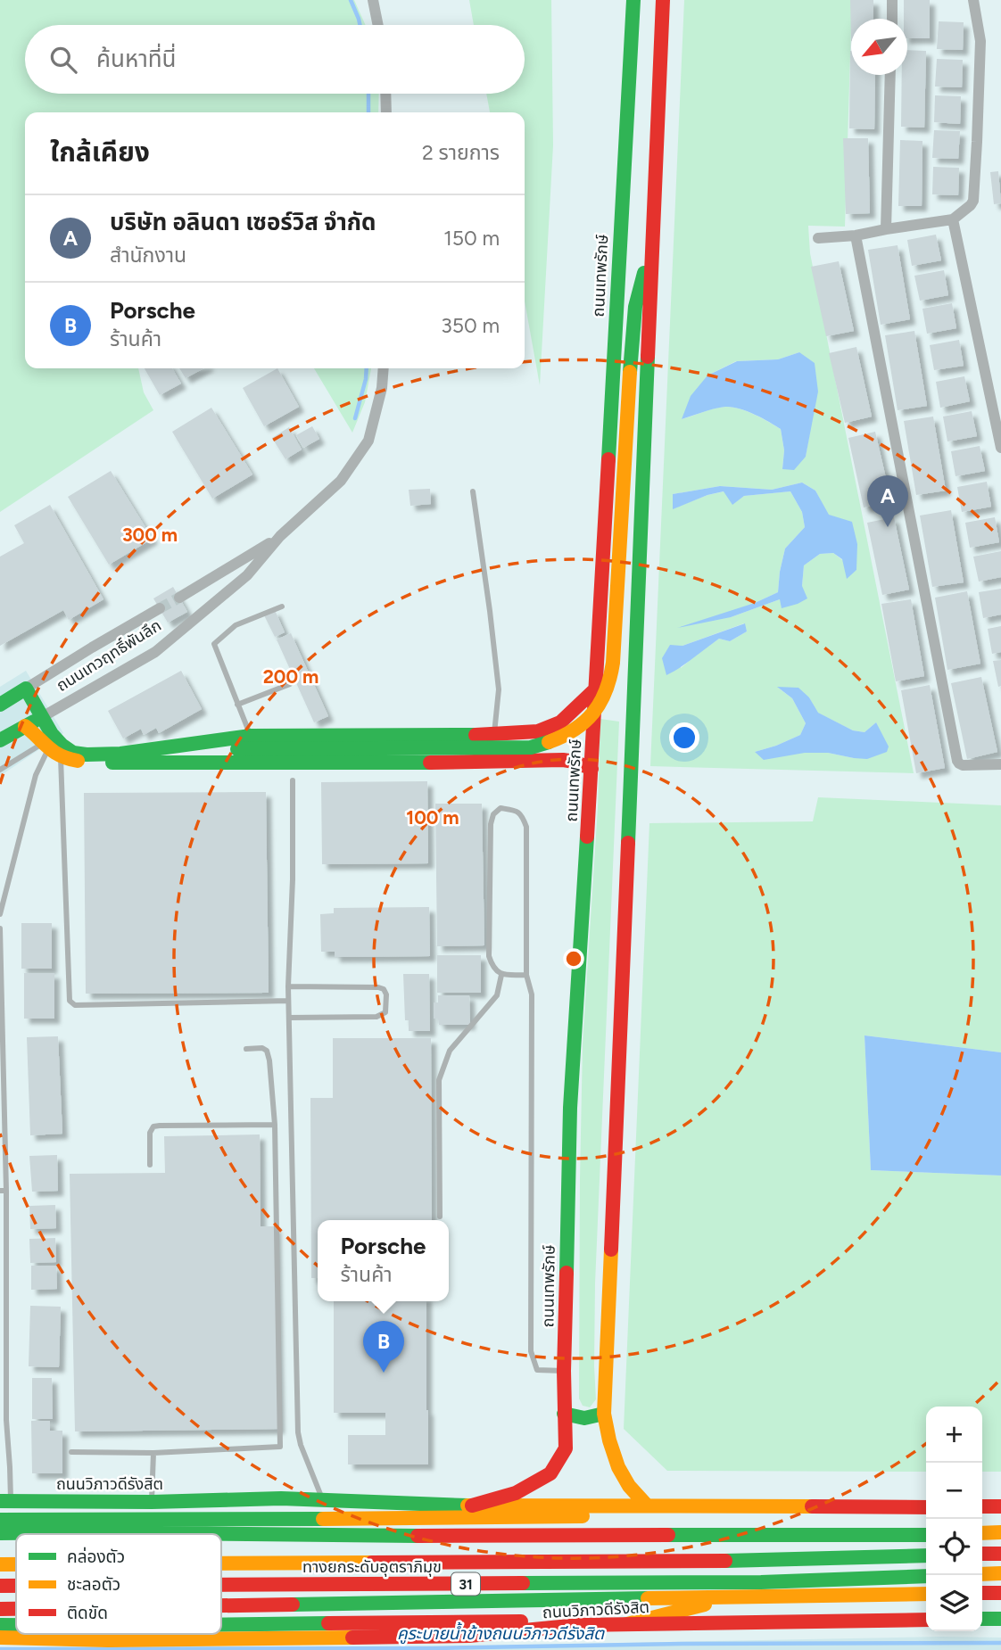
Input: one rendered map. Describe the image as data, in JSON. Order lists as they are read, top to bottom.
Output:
{
  "streets": {
    "main road": [
      "ถนนเทพรักษ์",
      "ถนนเทวฤทธิ์พันลึก",
      "ถนนวิภาวดีรังสิต",
      "ทางยกระดับอุตราภิมุข",
      "31"
    ]
  },
  "crossings": [
    ["ถนนเทพรักษ์", "ถนนวิภาวดีรังสิต"]
  ],
  "water": ["คูระบายน้ำข้างถนนวิภาวดีรังสิต"],
  "legend": ["คล่องตัว", "ชะลอตัว", "ติดขัด"],
  "north": "bottom left",
  "page": {
    "search": "ค้นหาที่นี่",
    "heading": ["ใกล้เคียง", "2 รายการ"],
    "list": [
      {
        "mark": "A",
        "name": "บริษัท อลินดา เซอร์วิส จำกัด",
        "note": "สำนักงาน",
        "value": "150 m"
      },
      {
        "mark": "B",
        "name": "Porsche",
        "note": "ร้านค้า",
        "value": "350 m"
      }
    ],
    "pins": ["A", "B"],
    "popup": ["Porsche", "ร้านค้า"],
    "map_buttons": ["+", "−"]
  },
  "rings": ["300 m", "200 m", "100 m"]
}
